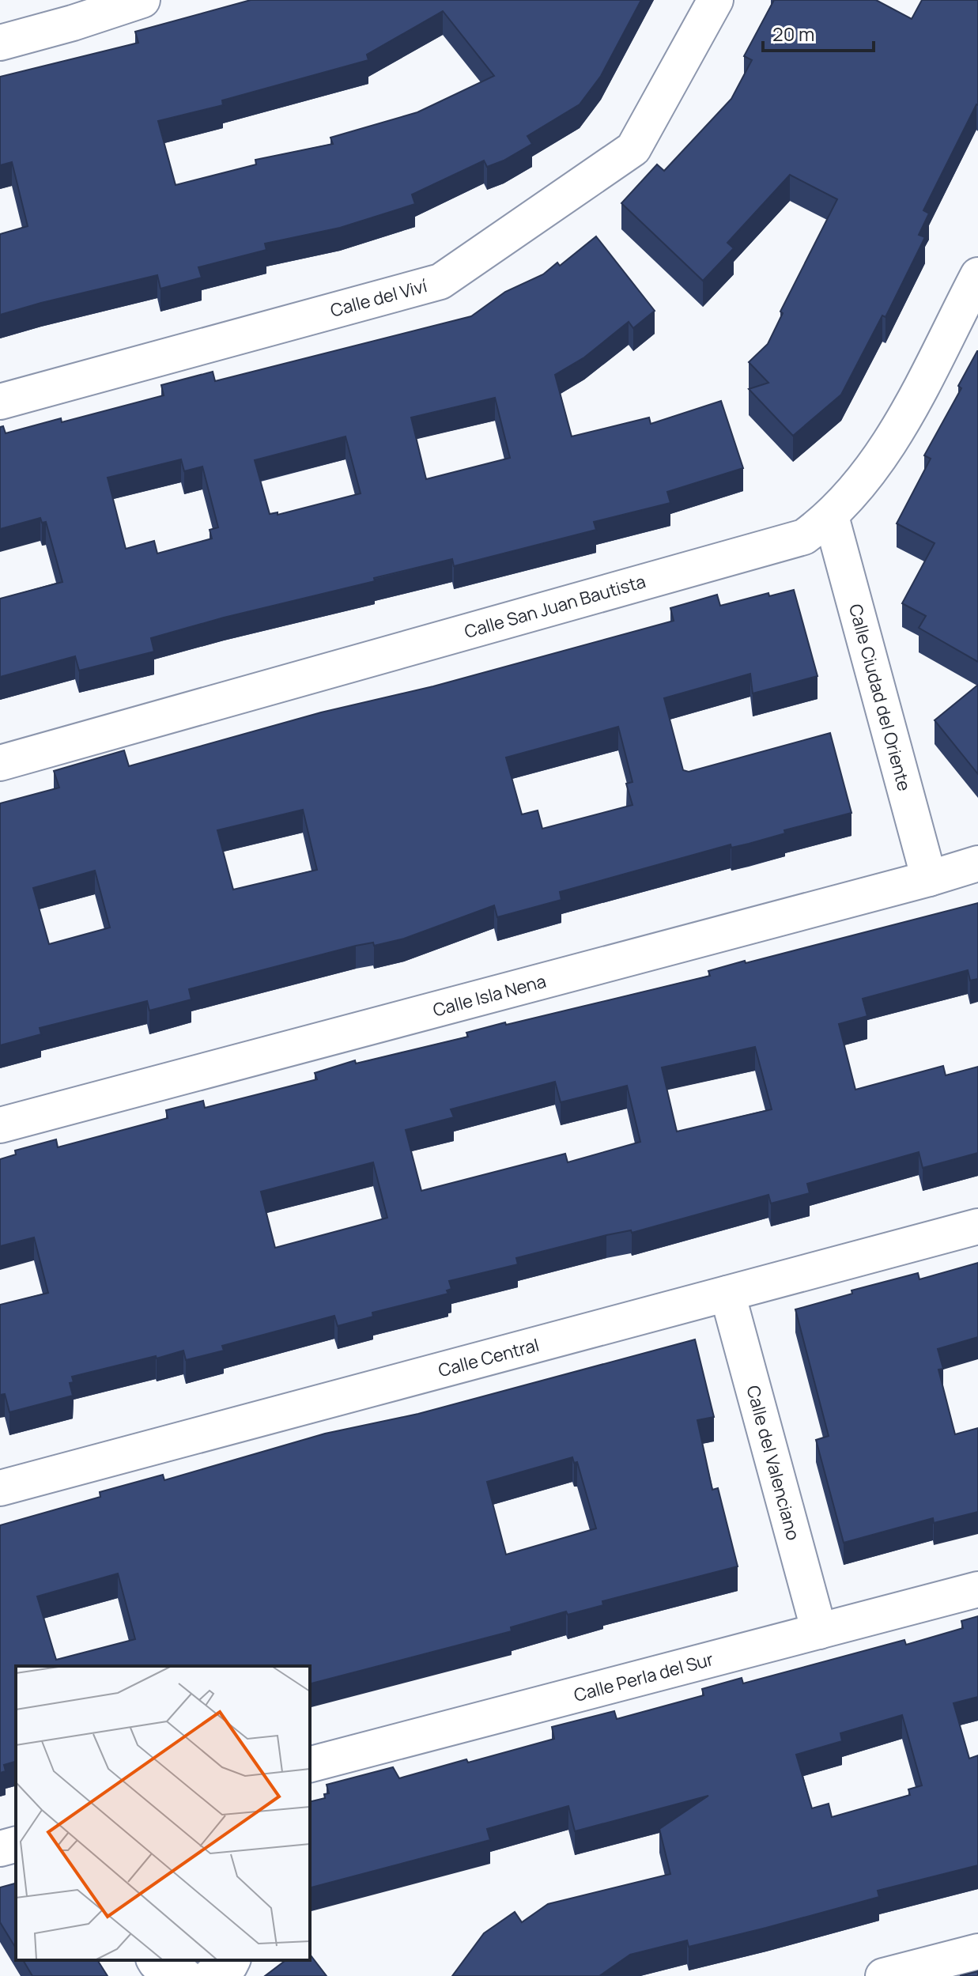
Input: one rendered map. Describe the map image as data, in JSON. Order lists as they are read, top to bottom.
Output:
{
  "streets": {
    "street": [
      "Calle del Viví",
      "Calle San Juan Bautista",
      "Calle Ciudad del Oriente",
      "Calle Isla Nena",
      "Calle Central",
      "Calle del Valenciano",
      "Calle Perla del Sur"
    ]
  },
  "crossings": [
    ["Calle San Juan Bautista", "Calle Ciudad del Oriente"],
    ["Calle Ciudad del Oriente", "Calle Isla Nena"],
    ["Calle Central", "Calle del Valenciano"],
    ["Calle del Valenciano", "Calle Perla del Sur"]
  ],
  "scale_bar": "20 m"
}
